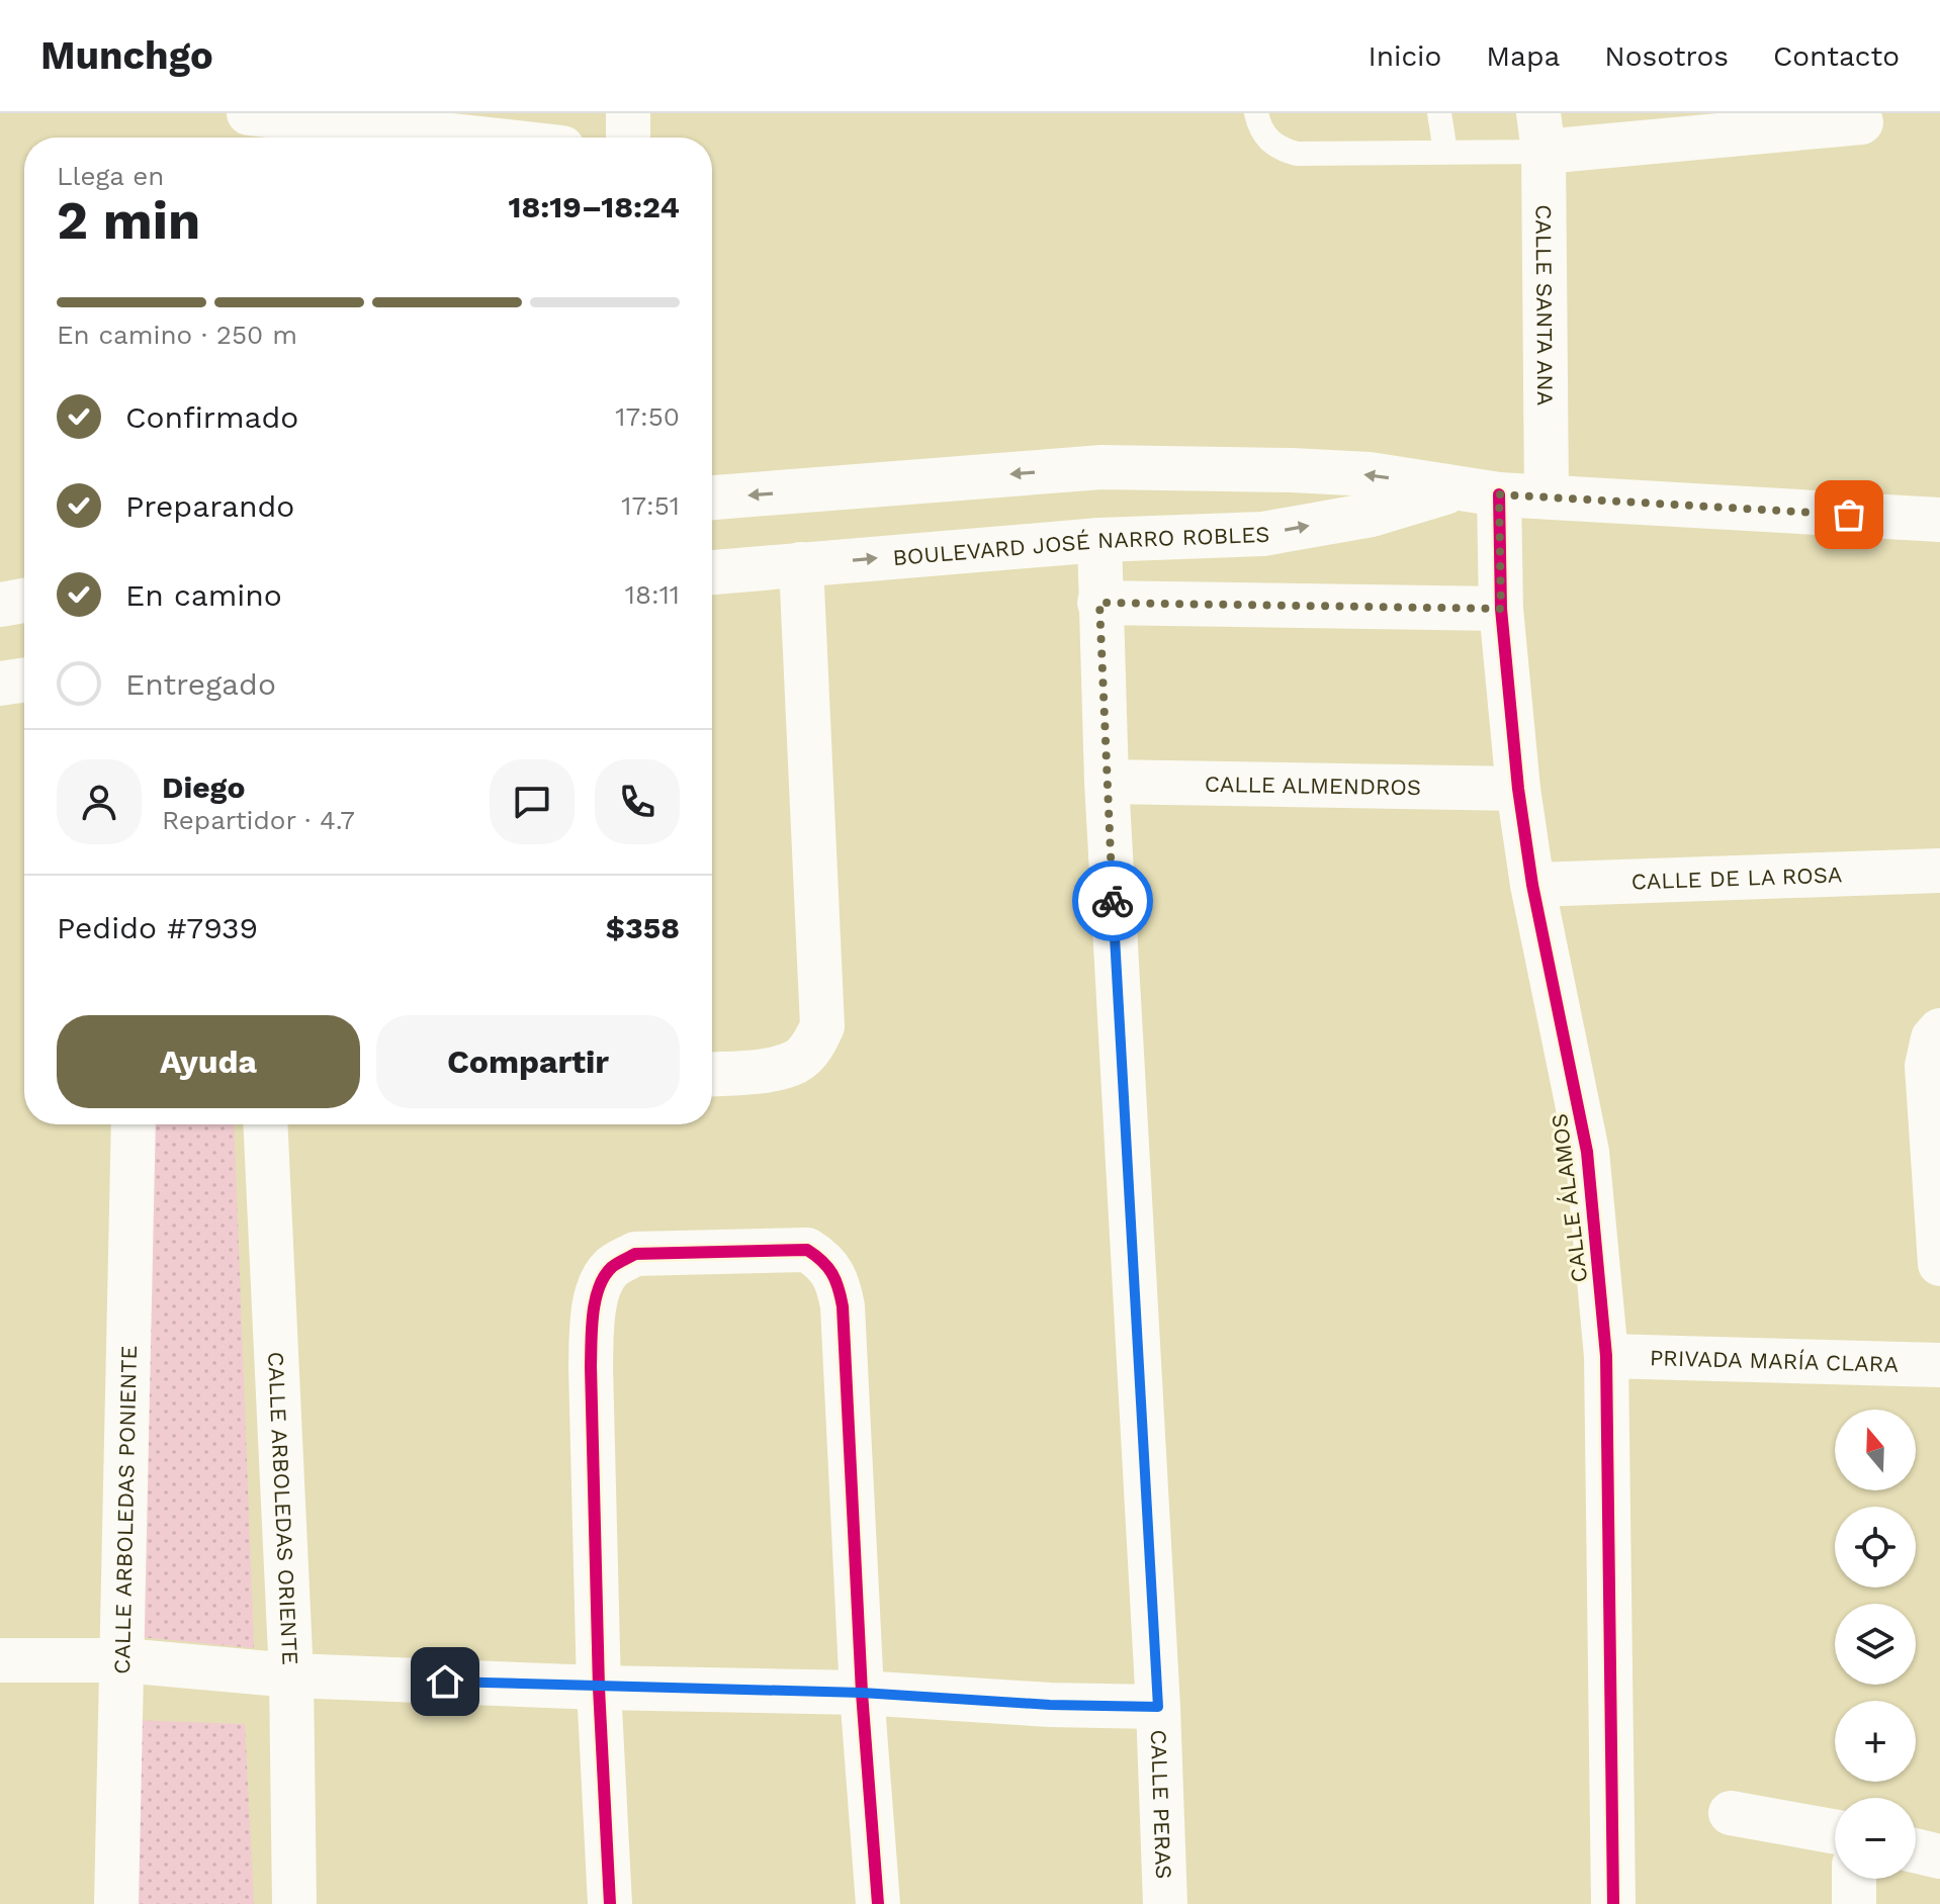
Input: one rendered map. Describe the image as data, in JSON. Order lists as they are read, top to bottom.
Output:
{
  "streets": {
    "street": [
      "CALLE SANTA ANA",
      "BOULEVARD JOSÉ NARRO ROBLES",
      "CALLE ALMENDROS",
      "CALLE DE LA ROSA",
      "CALLE ÁLAMOS",
      "PRIVADA MARÍA CLARA",
      "CALLE ARBOLEDAS ORIENTE",
      "CALLE ARBOLEDAS PONIENTE",
      "CALLE PERAS"
    ]
  },
  "crossings": [
    ["CALLE SANTA ANA", "BOULEVARD JOSÉ NARRO ROBLES"],
    ["BOULEVARD JOSÉ NARRO ROBLES", "CALLE ÁLAMOS"],
    ["BOULEVARD JOSÉ NARRO ROBLES", "CALLE PERAS"],
    ["CALLE ALMENDROS", "CALLE ÁLAMOS"],
    ["CALLE ALMENDROS", "CALLE PERAS"],
    ["CALLE DE LA ROSA", "CALLE ÁLAMOS"],
    ["CALLE ÁLAMOS", "PRIVADA MARÍA CLARA"]
  ],
  "north": "top",
  "page": {
    "header": "Munchgo",
    "nav": [
      "Inicio",
      "Mapa",
      "Nosotros",
      "Contacto"
    ],
    "heading": ["2 min", "Llega en", "18:19–18:24"],
    "panel": [
      "Diego",
      "Repartidor · 4.7",
      "Pedido #7939",
      "$358"
    ],
    "bar": "En camino · 250 m",
    "list": [
      ["Confirmado", "17:50"],
      ["Preparando", "17:51"],
      ["En camino", "18:11"],
      "Entregado"
    ],
    "buttons": ["Ayuda", "Compartir"],
    "map_buttons": ["+", "−"]
  }
}
